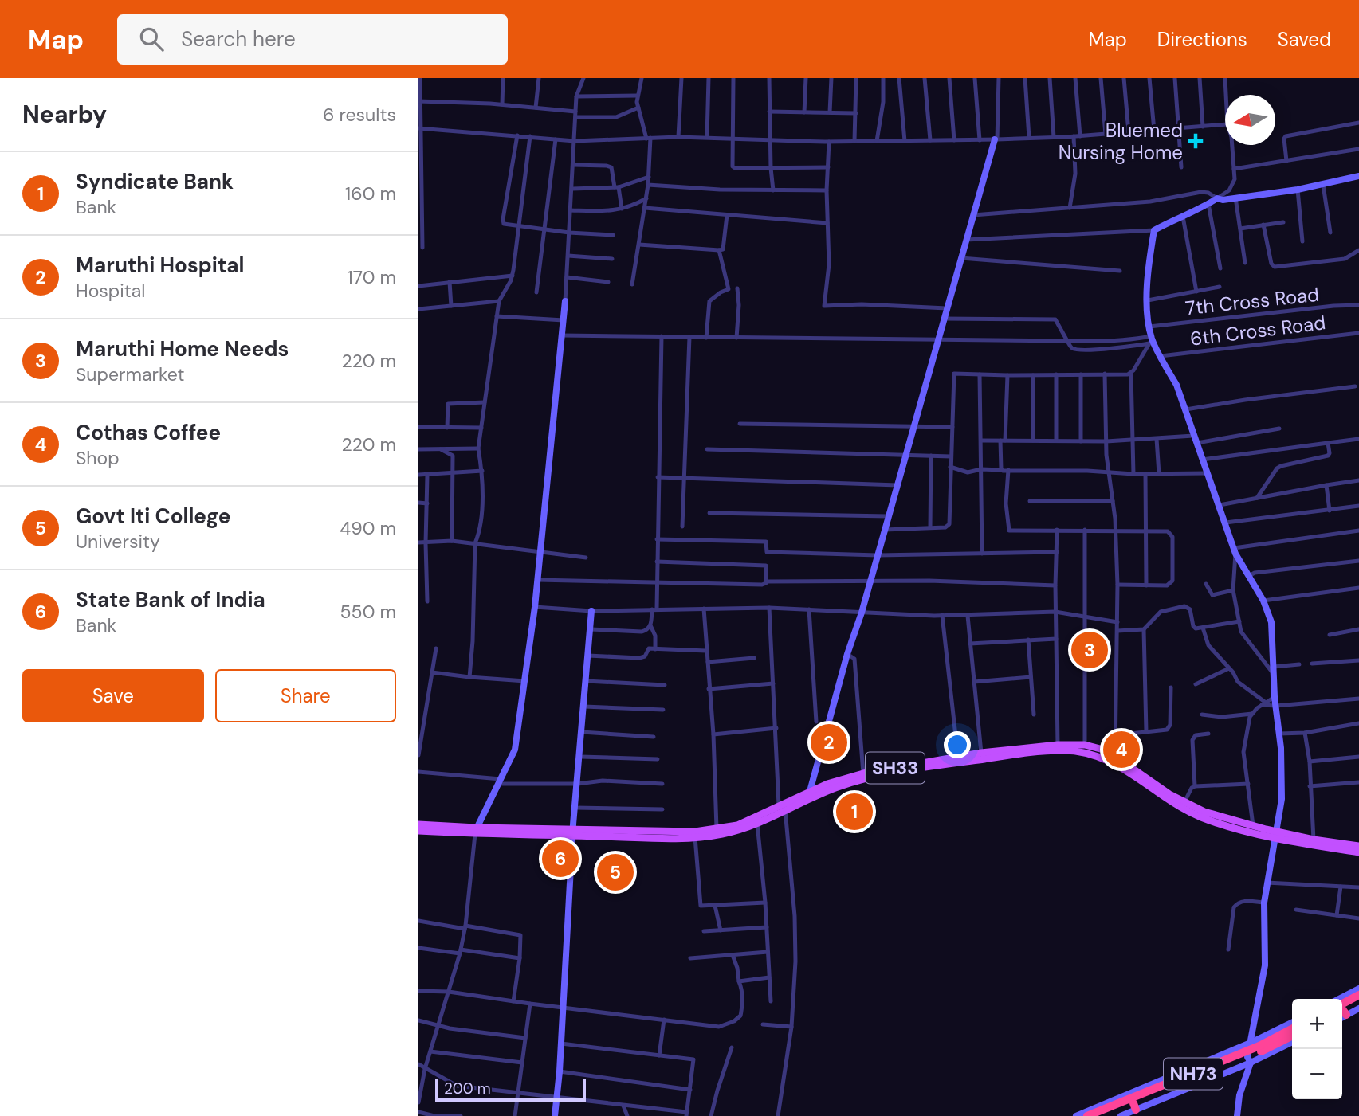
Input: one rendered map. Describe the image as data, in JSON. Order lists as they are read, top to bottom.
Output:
{
  "streets": {
    "highway": ["NH73"],
    "main road": ["SH33"],
    "street": ["7th Cross Road", "6th Cross Road"]
  },
  "places": {
    "health": ["Bluemed Nursing Home"]
  },
  "scale_bar": "200 m",
  "north": "left",
  "page": {
    "header": "Map",
    "search": "Search here",
    "nav": ["Map", "Directions", "Saved"],
    "heading": ["Nearby", "6 results"],
    "list": [
      {
        "mark": "1",
        "name": "Syndicate Bank",
        "note": "Bank",
        "value": "160 m"
      },
      {
        "mark": "2",
        "name": "Maruthi Hospital",
        "note": "Hospital",
        "value": "170 m"
      },
      {
        "mark": "3",
        "name": "Maruthi Home Needs",
        "note": "Supermarket",
        "value": "220 m"
      },
      {
        "mark": "4",
        "name": "Cothas Coffee",
        "note": "Shop",
        "value": "220 m"
      },
      {
        "mark": "5",
        "name": "Govt Iti College",
        "note": "University",
        "value": "490 m"
      },
      {
        "mark": "6",
        "name": "State Bank of India",
        "note": "Bank",
        "value": "550 m"
      }
    ],
    "pins": [
      "3",
      "2",
      "4",
      "1",
      "6",
      "5"
    ],
    "buttons": ["Save", "Share"],
    "map_buttons": ["+", "−"],
    "scale": "200 m"
  }
}
